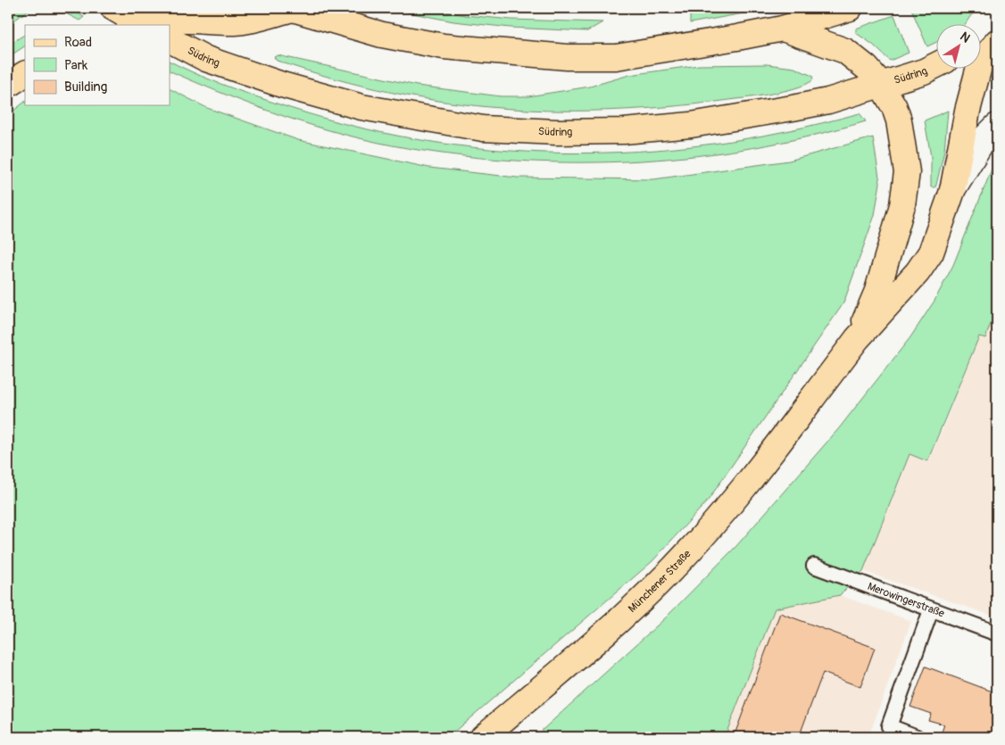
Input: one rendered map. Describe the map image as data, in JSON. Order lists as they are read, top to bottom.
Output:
{
  "streets": {
    "main road": ["Südring", "Münchener Straße"],
    "lane": ["Merowingerstraße"]
  },
  "legend": ["Road", "Park", "Building"],
  "north": "top right"
}
